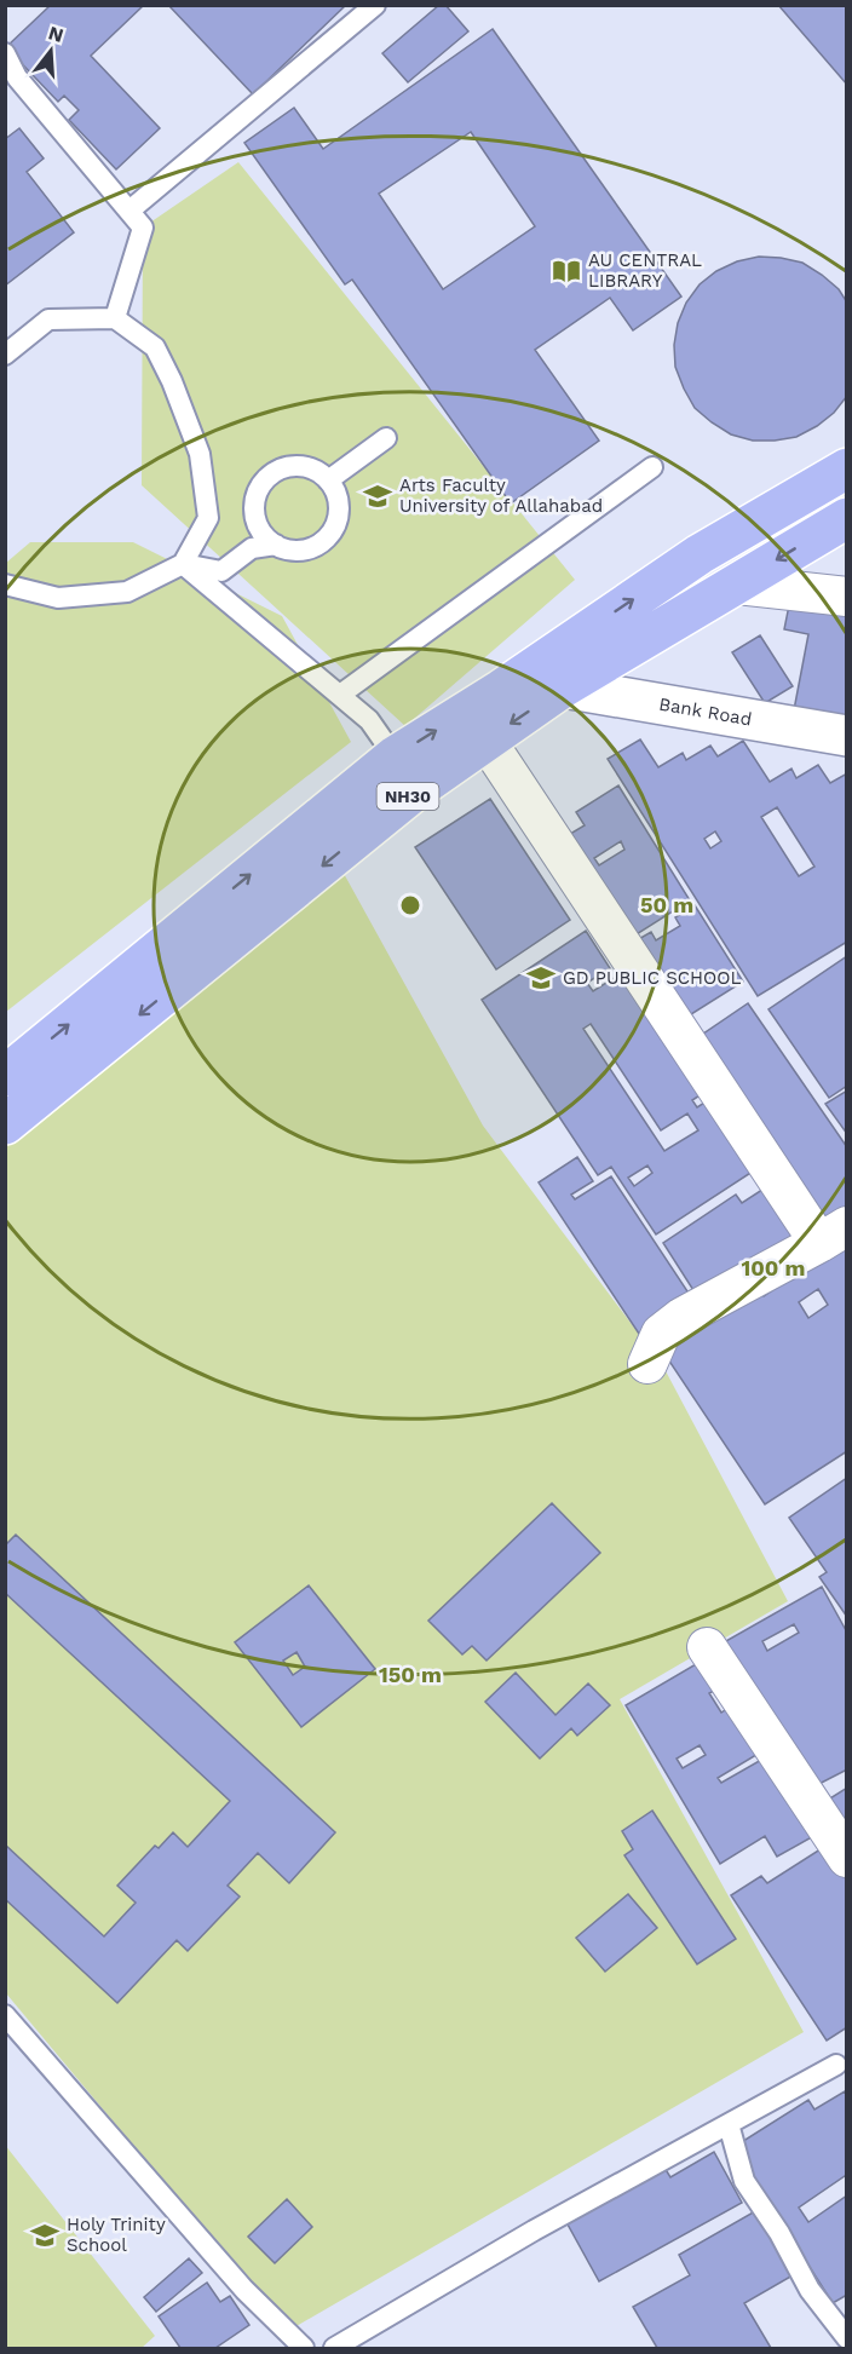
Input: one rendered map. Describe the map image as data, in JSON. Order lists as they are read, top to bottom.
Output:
{
  "streets": {
    "highway": ["NH30"],
    "street": ["Bank Road"]
  },
  "crossings": [
    ["Bank Road", "NH30"]
  ],
  "places": {
    "library": ["AU CENTRAL LIBRARY"],
    "school or university": ["Arts Faculty University of Allahabad", "GD PUBLIC SCHOOL", "Holy Trinity School"]
  },
  "north": "top",
  "rings": ["50 m", "100 m", "150 m"]
}
